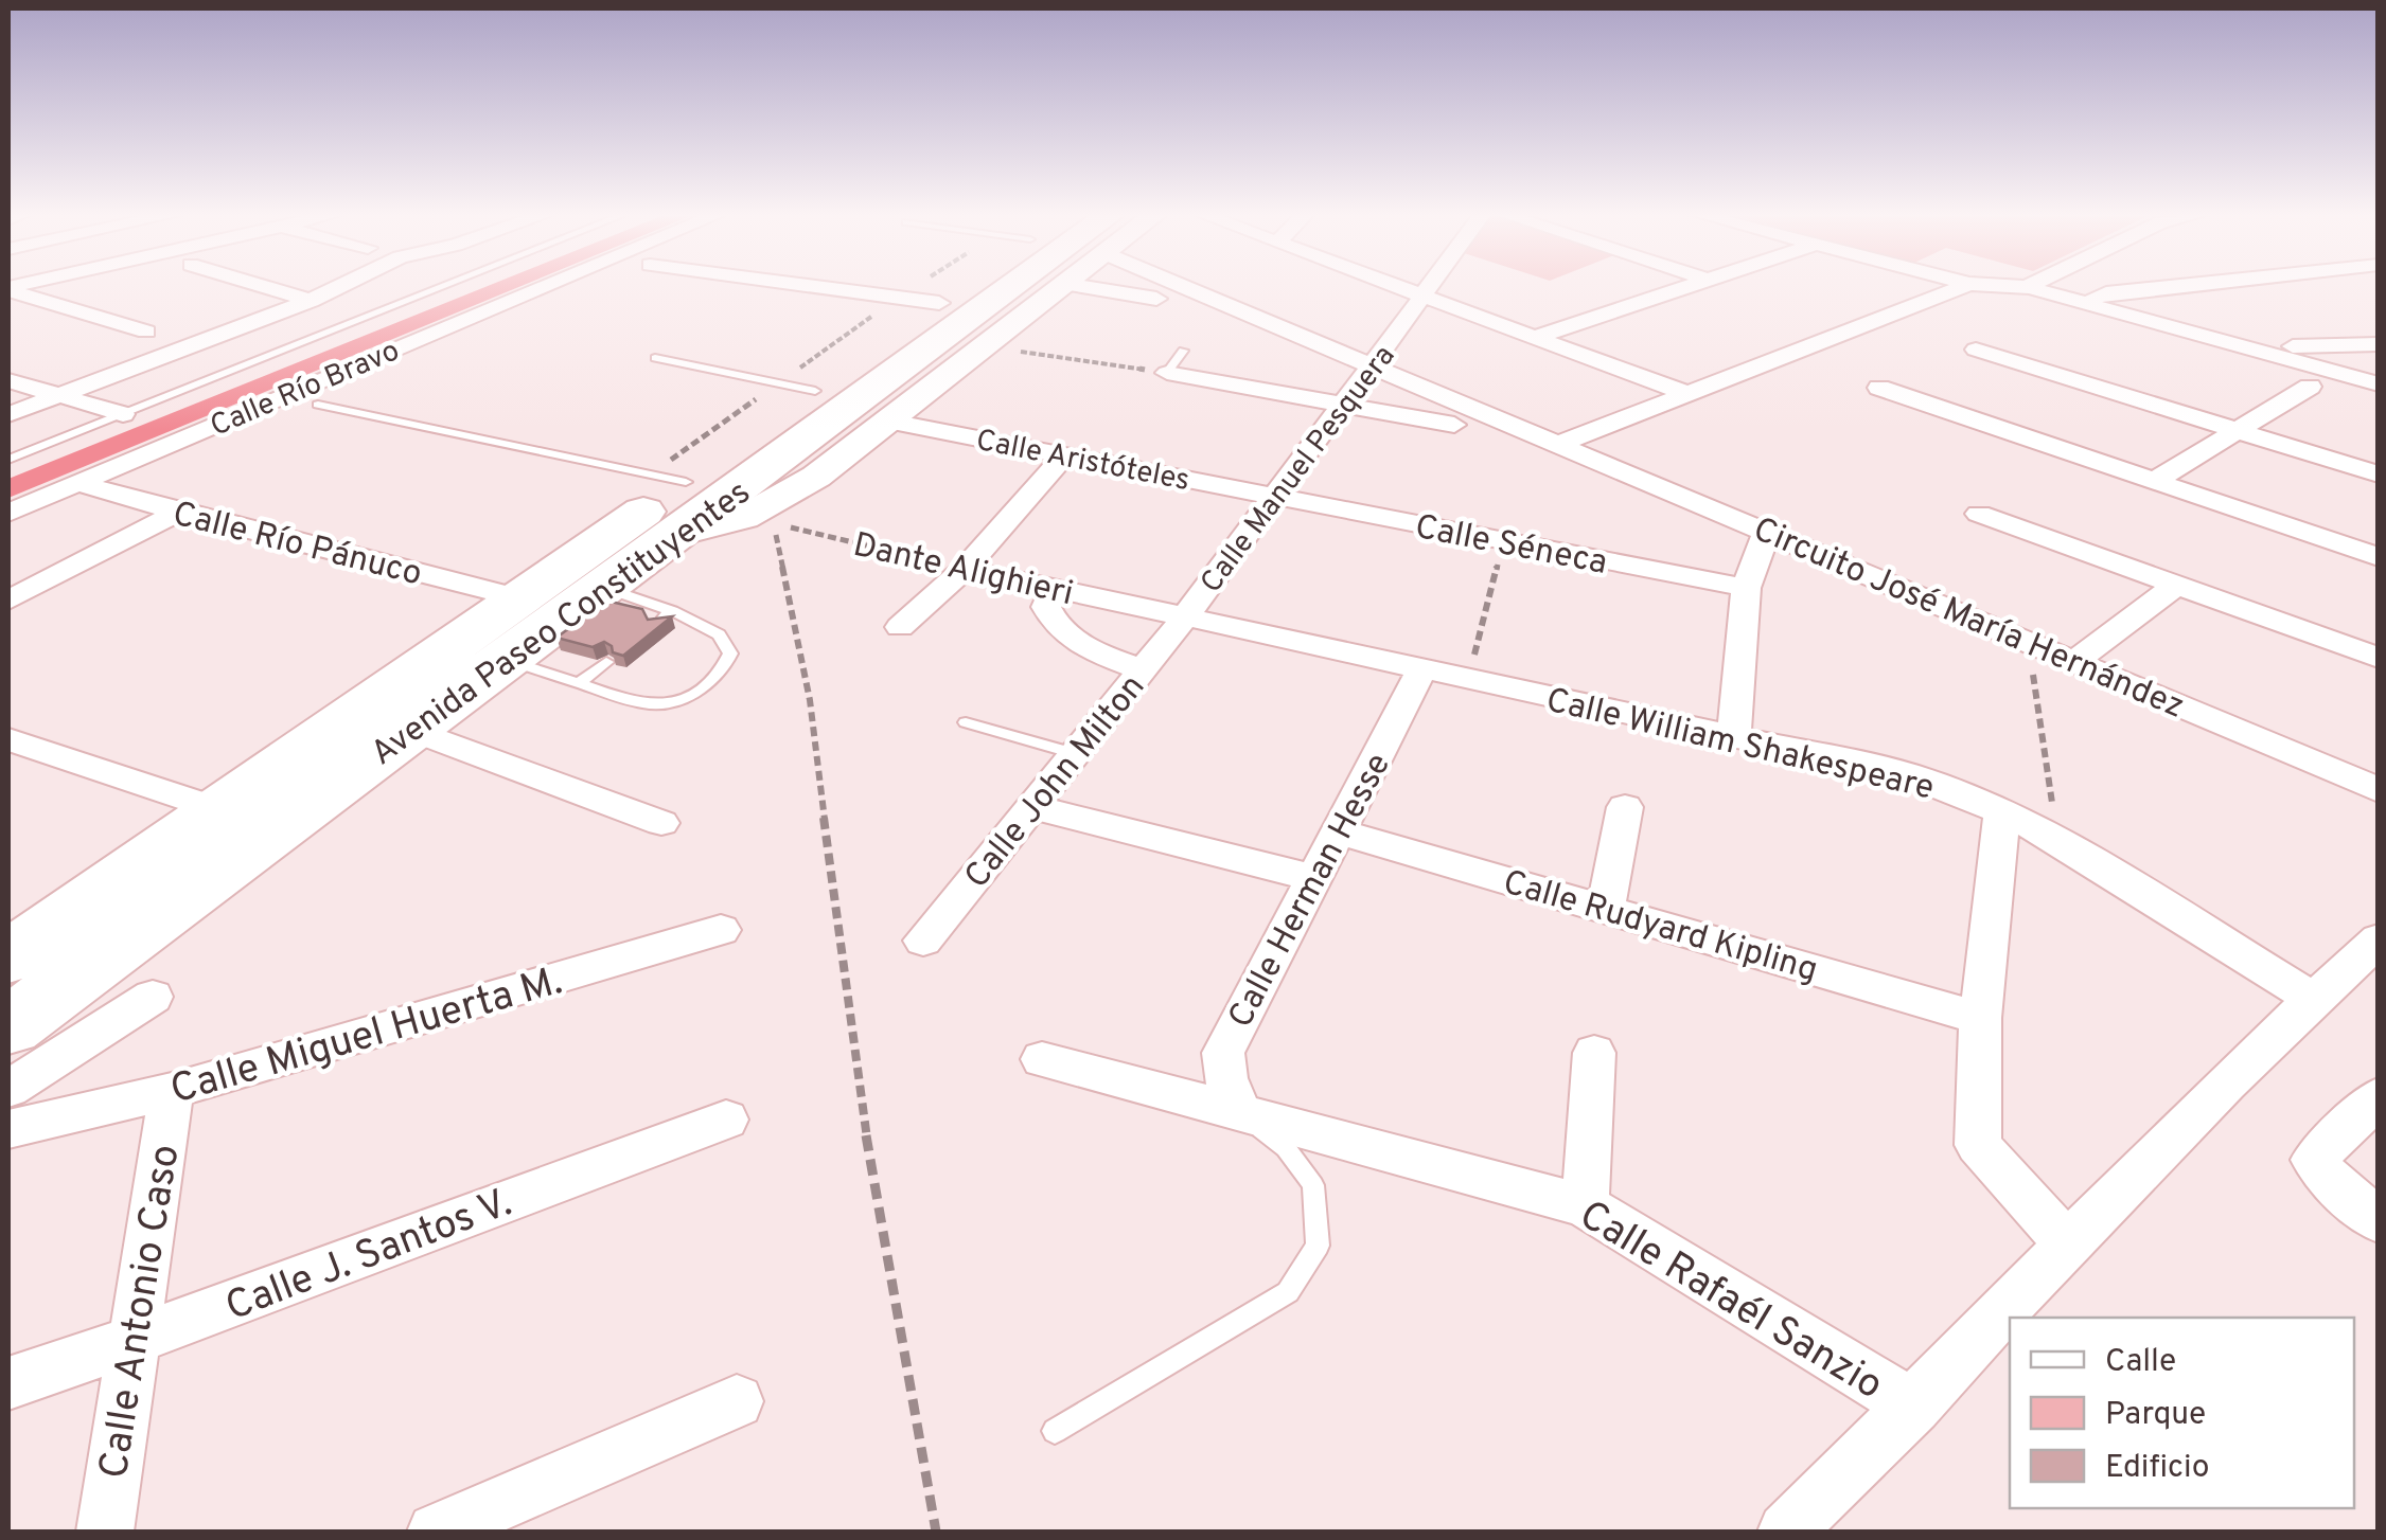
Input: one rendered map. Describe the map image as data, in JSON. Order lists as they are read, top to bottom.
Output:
{
  "streets": {
    "highway": ["Avenida Paseo Constituyentes"],
    "street": [
      "Calle Río Bravo",
      "Calle Aristóteles",
      "Calle Manuel Pesquera",
      "Calle Río Pánuco",
      "Calle Séneca",
      "Dante Alighieri",
      "Circuito José María Hernández",
      "Calle William Shakespeare",
      "Calle John Milton",
      "Calle Herman Hesse",
      "Calle Rudyard Kipling",
      "Calle Miguel Huerta M.",
      "Calle J. Santos V.",
      "Calle Rafaél Sanzio",
      "Calle Antonio Caso"
    ]
  },
  "crossings": [
    ["Calle Río Bravo", "Calle Río Pánuco"],
    ["Calle Aristóteles", "Calle Manuel Pesquera"],
    ["Calle Aristóteles", "Calle Séneca"],
    ["Calle Manuel Pesquera", "Calle Séneca"],
    ["Calle Manuel Pesquera", "Dante Alighieri"],
    ["Calle Manuel Pesquera", "Circuito José María Hernández"],
    ["Calle Manuel Pesquera", "Calle William Shakespeare"],
    ["Calle Manuel Pesquera", "Calle John Milton"],
    ["Calle Río Pánuco", "Avenida Paseo Constituyentes"],
    ["Dante Alighieri", "Calle William Shakespeare"],
    ["Dante Alighieri", "Calle John Milton"],
    ["Calle William Shakespeare", "Calle John Milton"],
    ["Calle William Shakespeare", "Calle Herman Hesse"],
    ["Calle Herman Hesse", "Calle Rudyard Kipling"],
    ["Calle Herman Hesse", "Calle Rafaél Sanzio"],
    ["Calle Miguel Huerta M.", "Calle Antonio Caso"],
    ["Calle J. Santos V.", "Calle Antonio Caso"]
  ],
  "legend": ["Calle", "Parque", "Edificio"]
}
